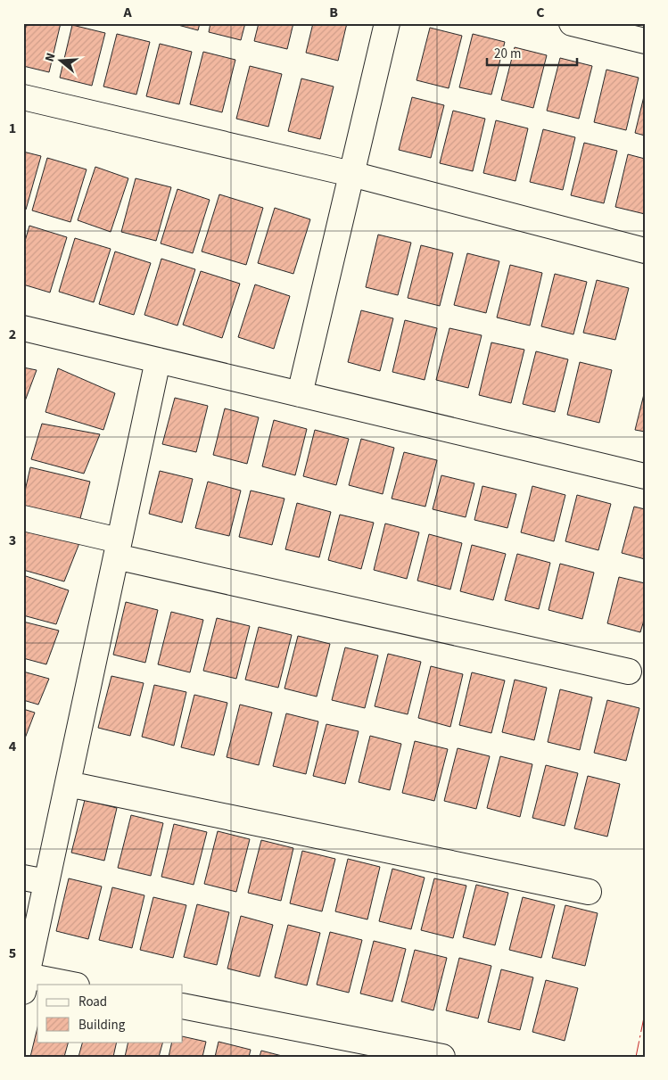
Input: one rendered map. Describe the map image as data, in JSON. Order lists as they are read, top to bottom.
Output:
{
  "legend": ["Road", "Building"],
  "scale_bar": "20 m",
  "north": "left",
  "grid": {
    "columns": ["A", "B", "C"],
    "rows": [
      "1",
      "2",
      "3",
      "4",
      "5"
    ]
  }
}
